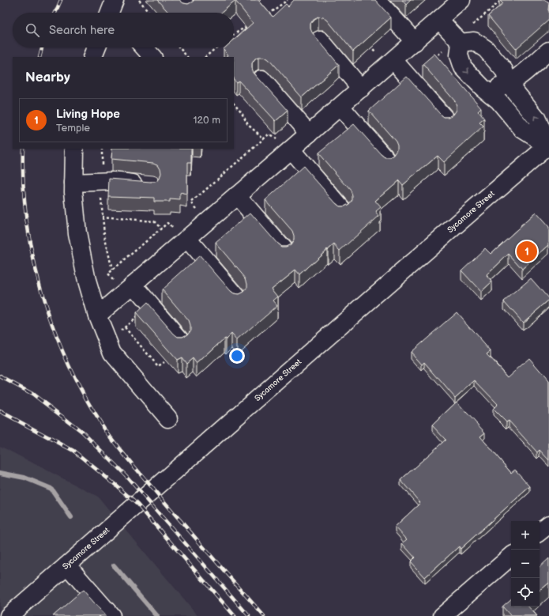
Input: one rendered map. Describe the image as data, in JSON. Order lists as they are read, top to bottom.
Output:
{
  "streets": {
    "street": ["Sycamore Street"]
  },
  "page": {
    "search": "Search here",
    "heading": "Nearby",
    "list": [
      {
        "mark": "1",
        "name": "Living Hope",
        "note": "Temple",
        "value": "120 m"
      }
    ],
    "pins": "1",
    "map_buttons": ["+", "−"]
  }
}
